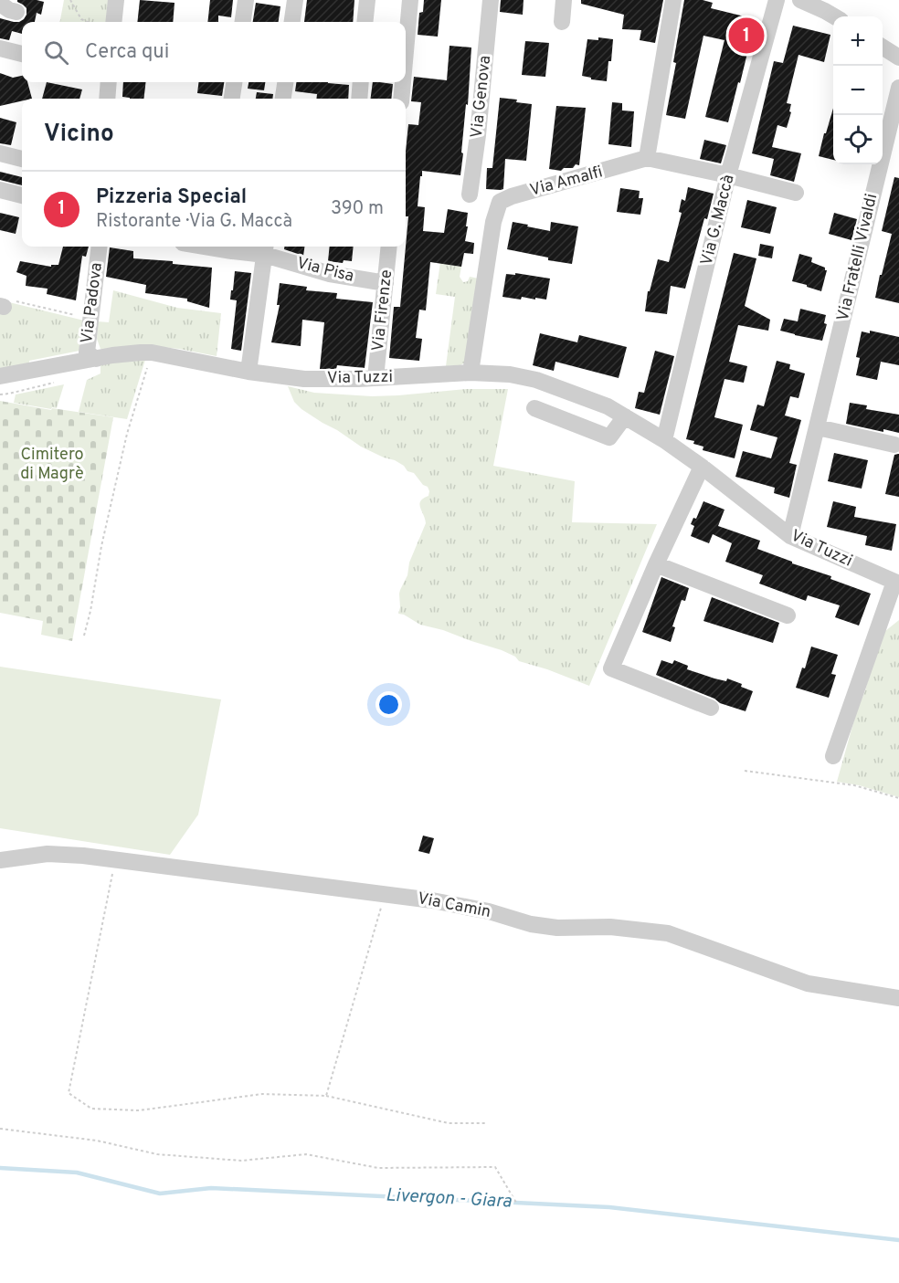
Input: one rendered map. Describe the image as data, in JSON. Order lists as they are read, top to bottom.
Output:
{
  "streets": {
    "street": [
      "Via Genova",
      "Via Amalfi",
      "Via G. Maccà",
      "Via Fratelli Vivaldi",
      "Via Pisa",
      "Via Padova",
      "Via Firenze",
      "Via Tuzzi",
      "Via Camin"
    ]
  },
  "crossings": [
    ["Via Amalfi", "Via Tuzzi"],
    ["Via G. Maccà", "Via Tuzzi"],
    ["Via Fratelli Vivaldi", "Via Tuzzi"],
    ["Via Pisa", "Via Firenze"],
    ["Via Padova", "Via Tuzzi"],
    ["Via Firenze", "Via Tuzzi"]
  ],
  "water": ["Livergon - Giara"],
  "parks": ["Cimitero di Magrè"],
  "page": {
    "pins": "1",
    "map_buttons": ["+", "−"],
    "search": "Cerca qui",
    "heading": "Vicino",
    "list": [
      {
        "mark": "1",
        "name": "Pizzeria Special",
        "note": "Ristorante · Via G. Maccà",
        "value": "390 m"
      }
    ]
  }
}
